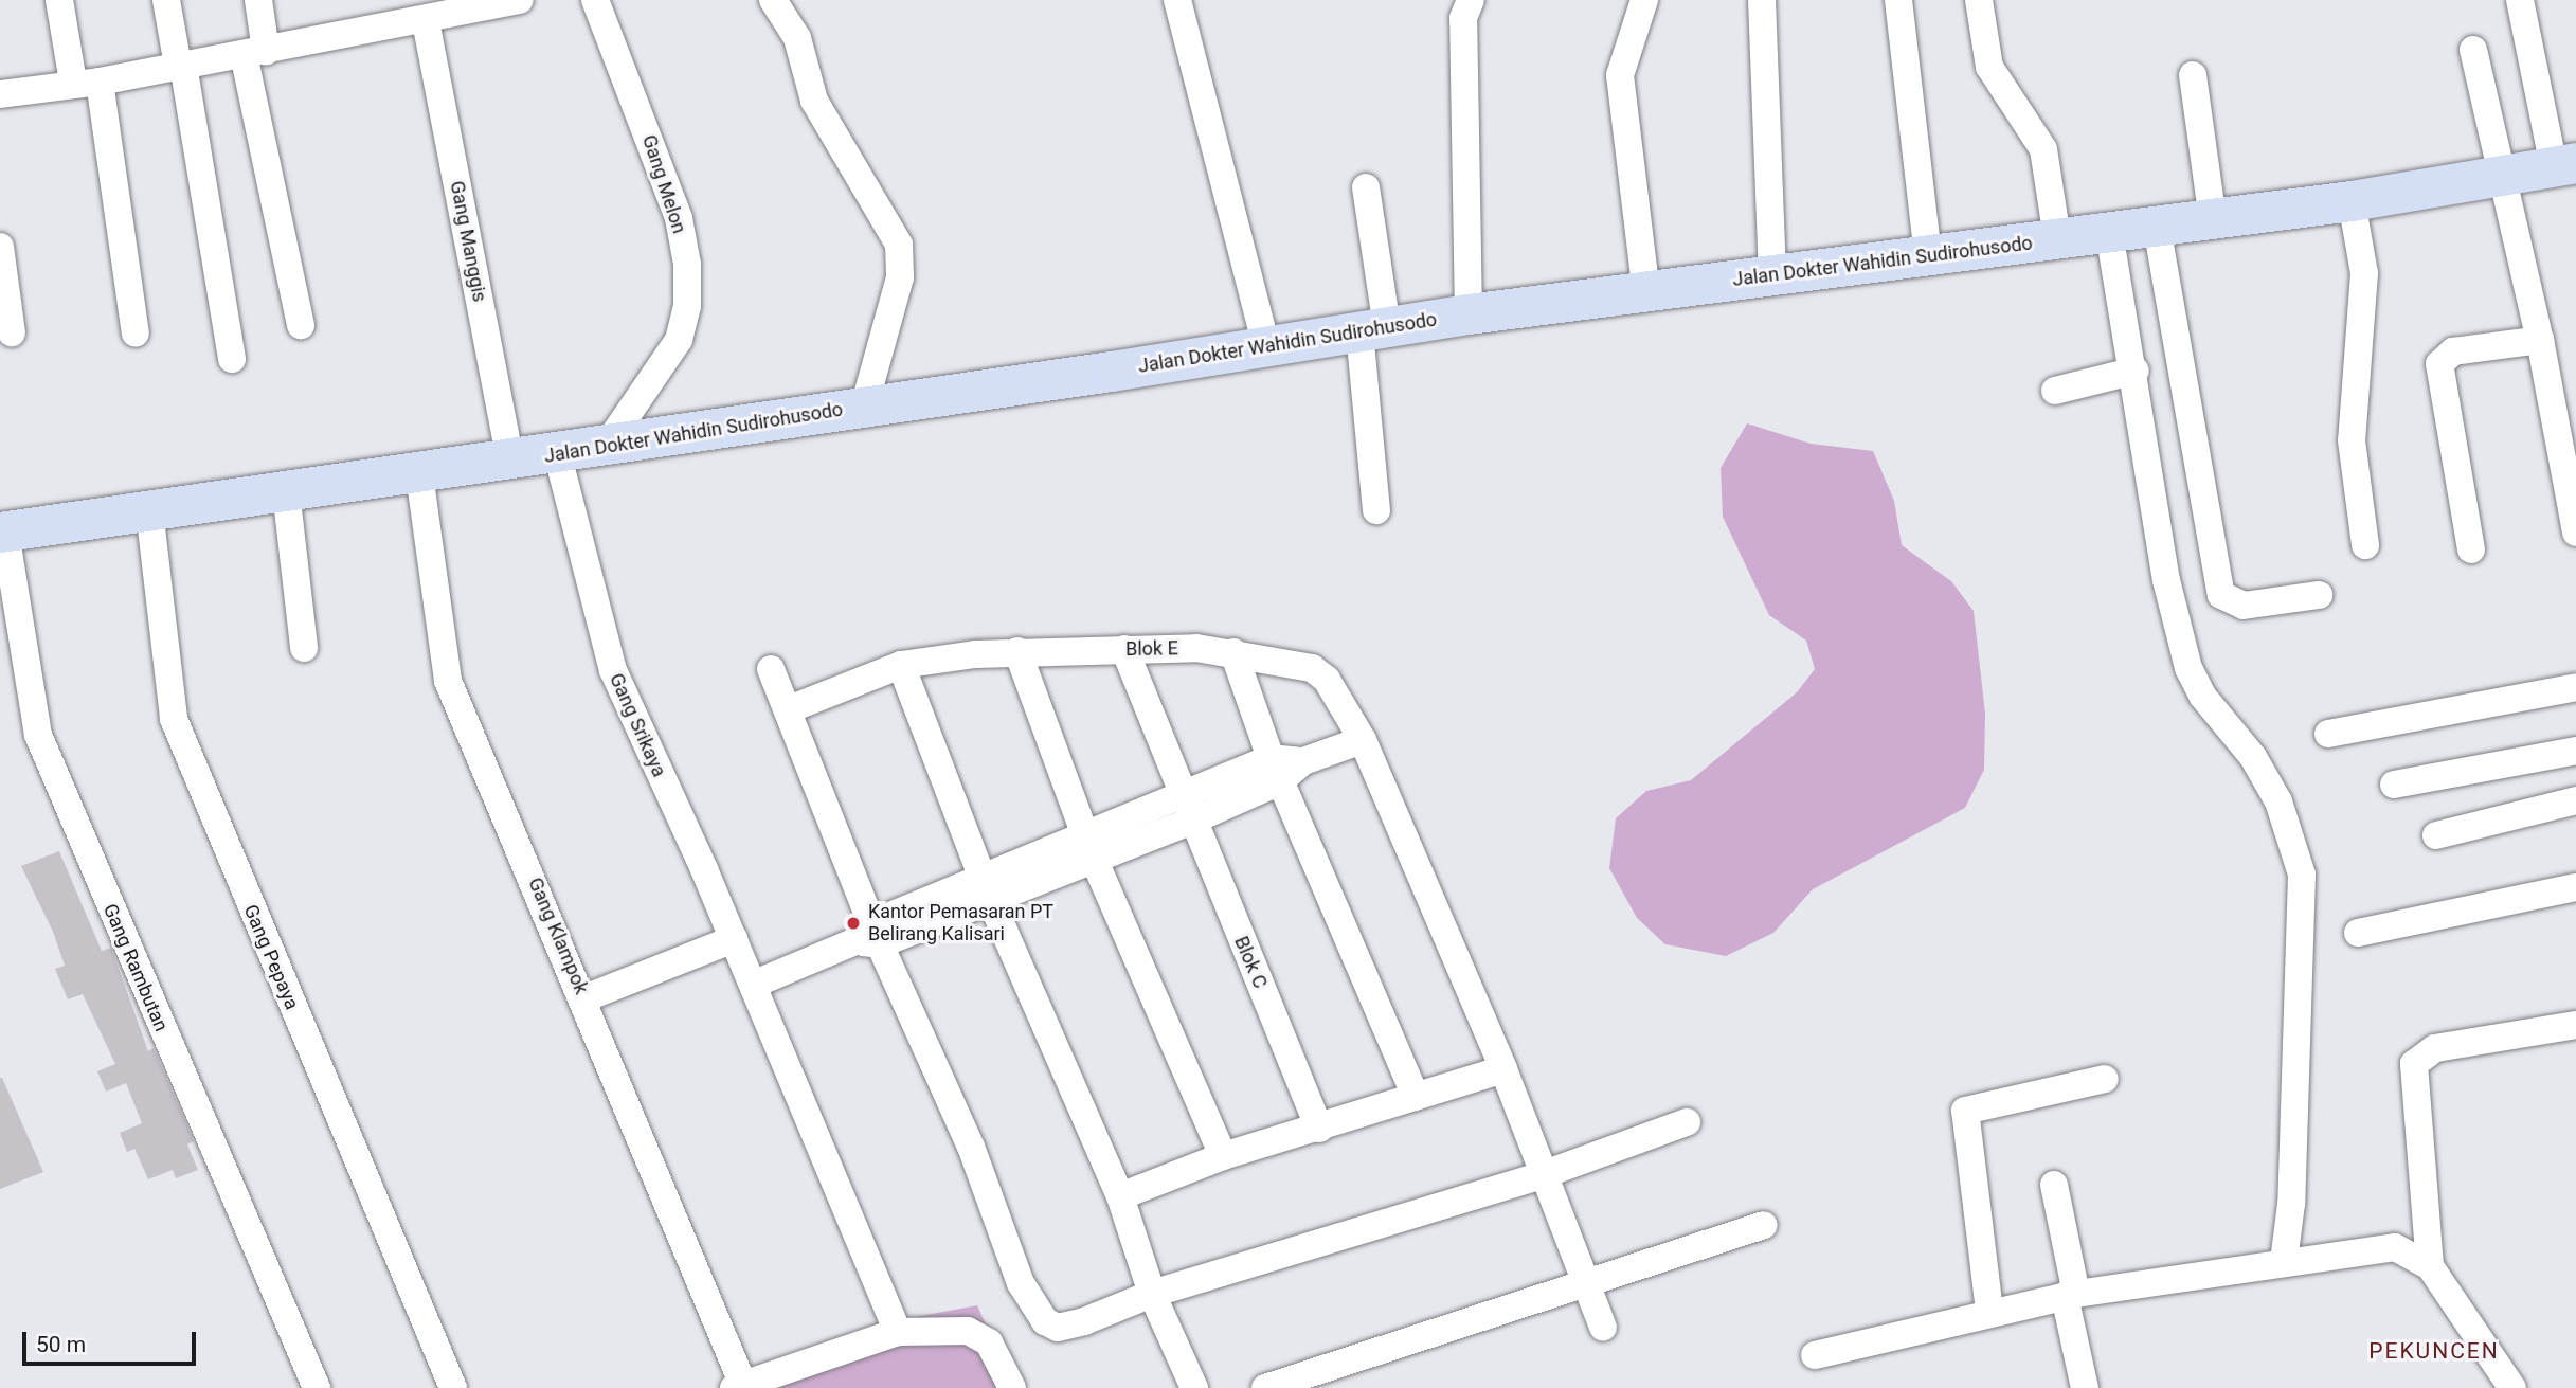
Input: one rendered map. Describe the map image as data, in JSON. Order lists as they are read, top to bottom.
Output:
{
  "streets": {
    "main road": ["Jalan Dokter Wahidin Sudirohusodo"],
    "street": [
      "Gang Melon",
      "Gang Manggis",
      "Blok E",
      "Gang Srikaya",
      "Gang Klampok",
      "Gang Pepaya",
      "Blok C",
      "Gang Rambutan"
    ]
  },
  "crossings": [
    ["Gang Melon", "Jalan Dokter Wahidin Sudirohusodo"],
    ["Gang Manggis", "Jalan Dokter Wahidin Sudirohusodo"],
    ["Jalan Dokter Wahidin Sudirohusodo", "Gang Srikaya"],
    ["Jalan Dokter Wahidin Sudirohusodo", "Gang Klampok"],
    ["Jalan Dokter Wahidin Sudirohusodo", "Gang Pepaya"],
    ["Jalan Dokter Wahidin Sudirohusodo", "Gang Rambutan"],
    ["Blok E", "Blok C"]
  ],
  "districts": ["PEKUNCEN"],
  "places": ["Kantor Pemasaran PT Belirang Kalisari"],
  "scale_bar": "50 m"
}
